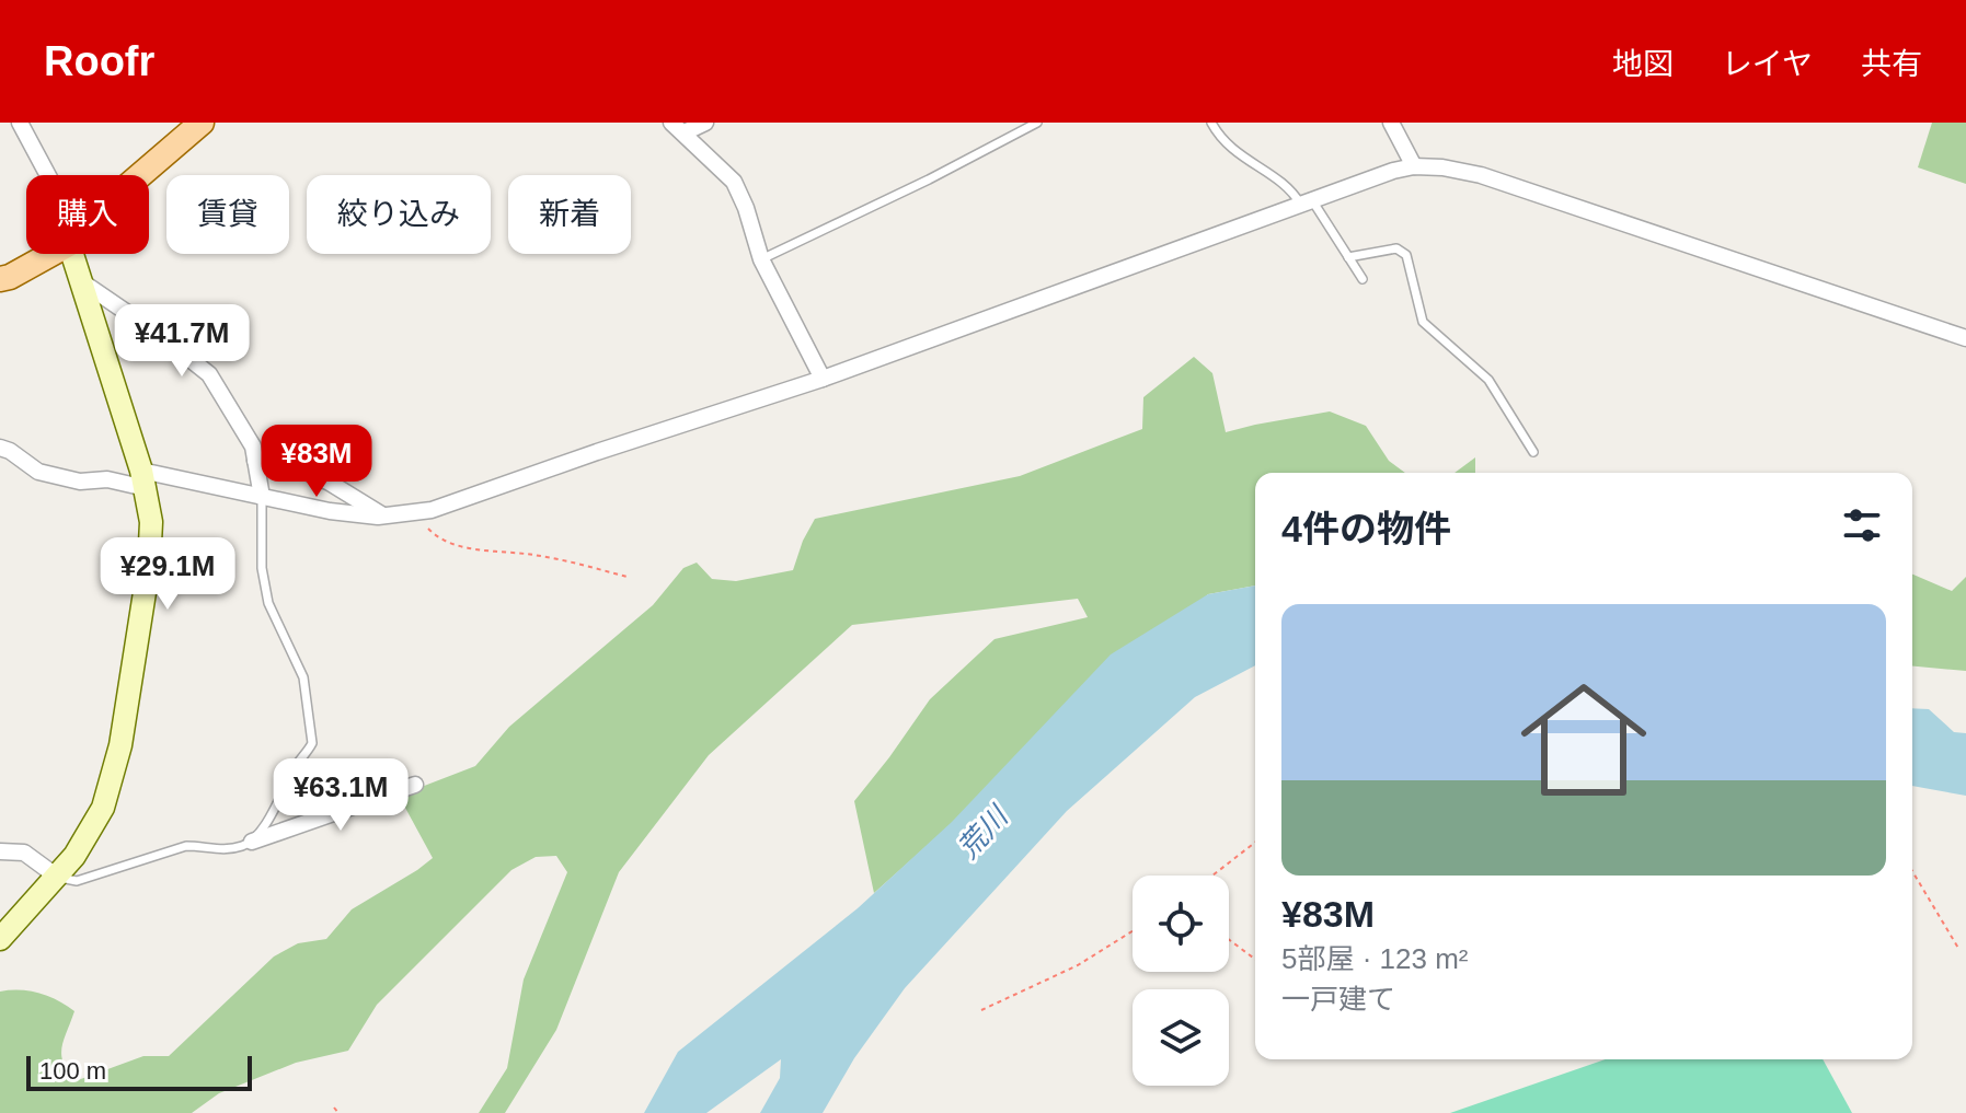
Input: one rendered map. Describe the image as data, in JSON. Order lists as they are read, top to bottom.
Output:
{
  "water": ["荒川"],
  "scale_bar": "100 m",
  "page": {
    "header": "Roofr",
    "nav": ["地図", "レイヤ", "共有"],
    "chip": [
      "購入",
      "賃貸",
      "絞り込み",
      "新着"
    ],
    "price": [
      "¥41.7M",
      "¥83M",
      "¥29.1M",
      "¥63.1M"
    ],
    "heading": "4件の物件",
    "list": [
      {
        "name": "¥83M",
        "note": "5部屋 · 123 m² · 一戸建て"
      }
    ],
    "scale": "100 m"
  }
}
